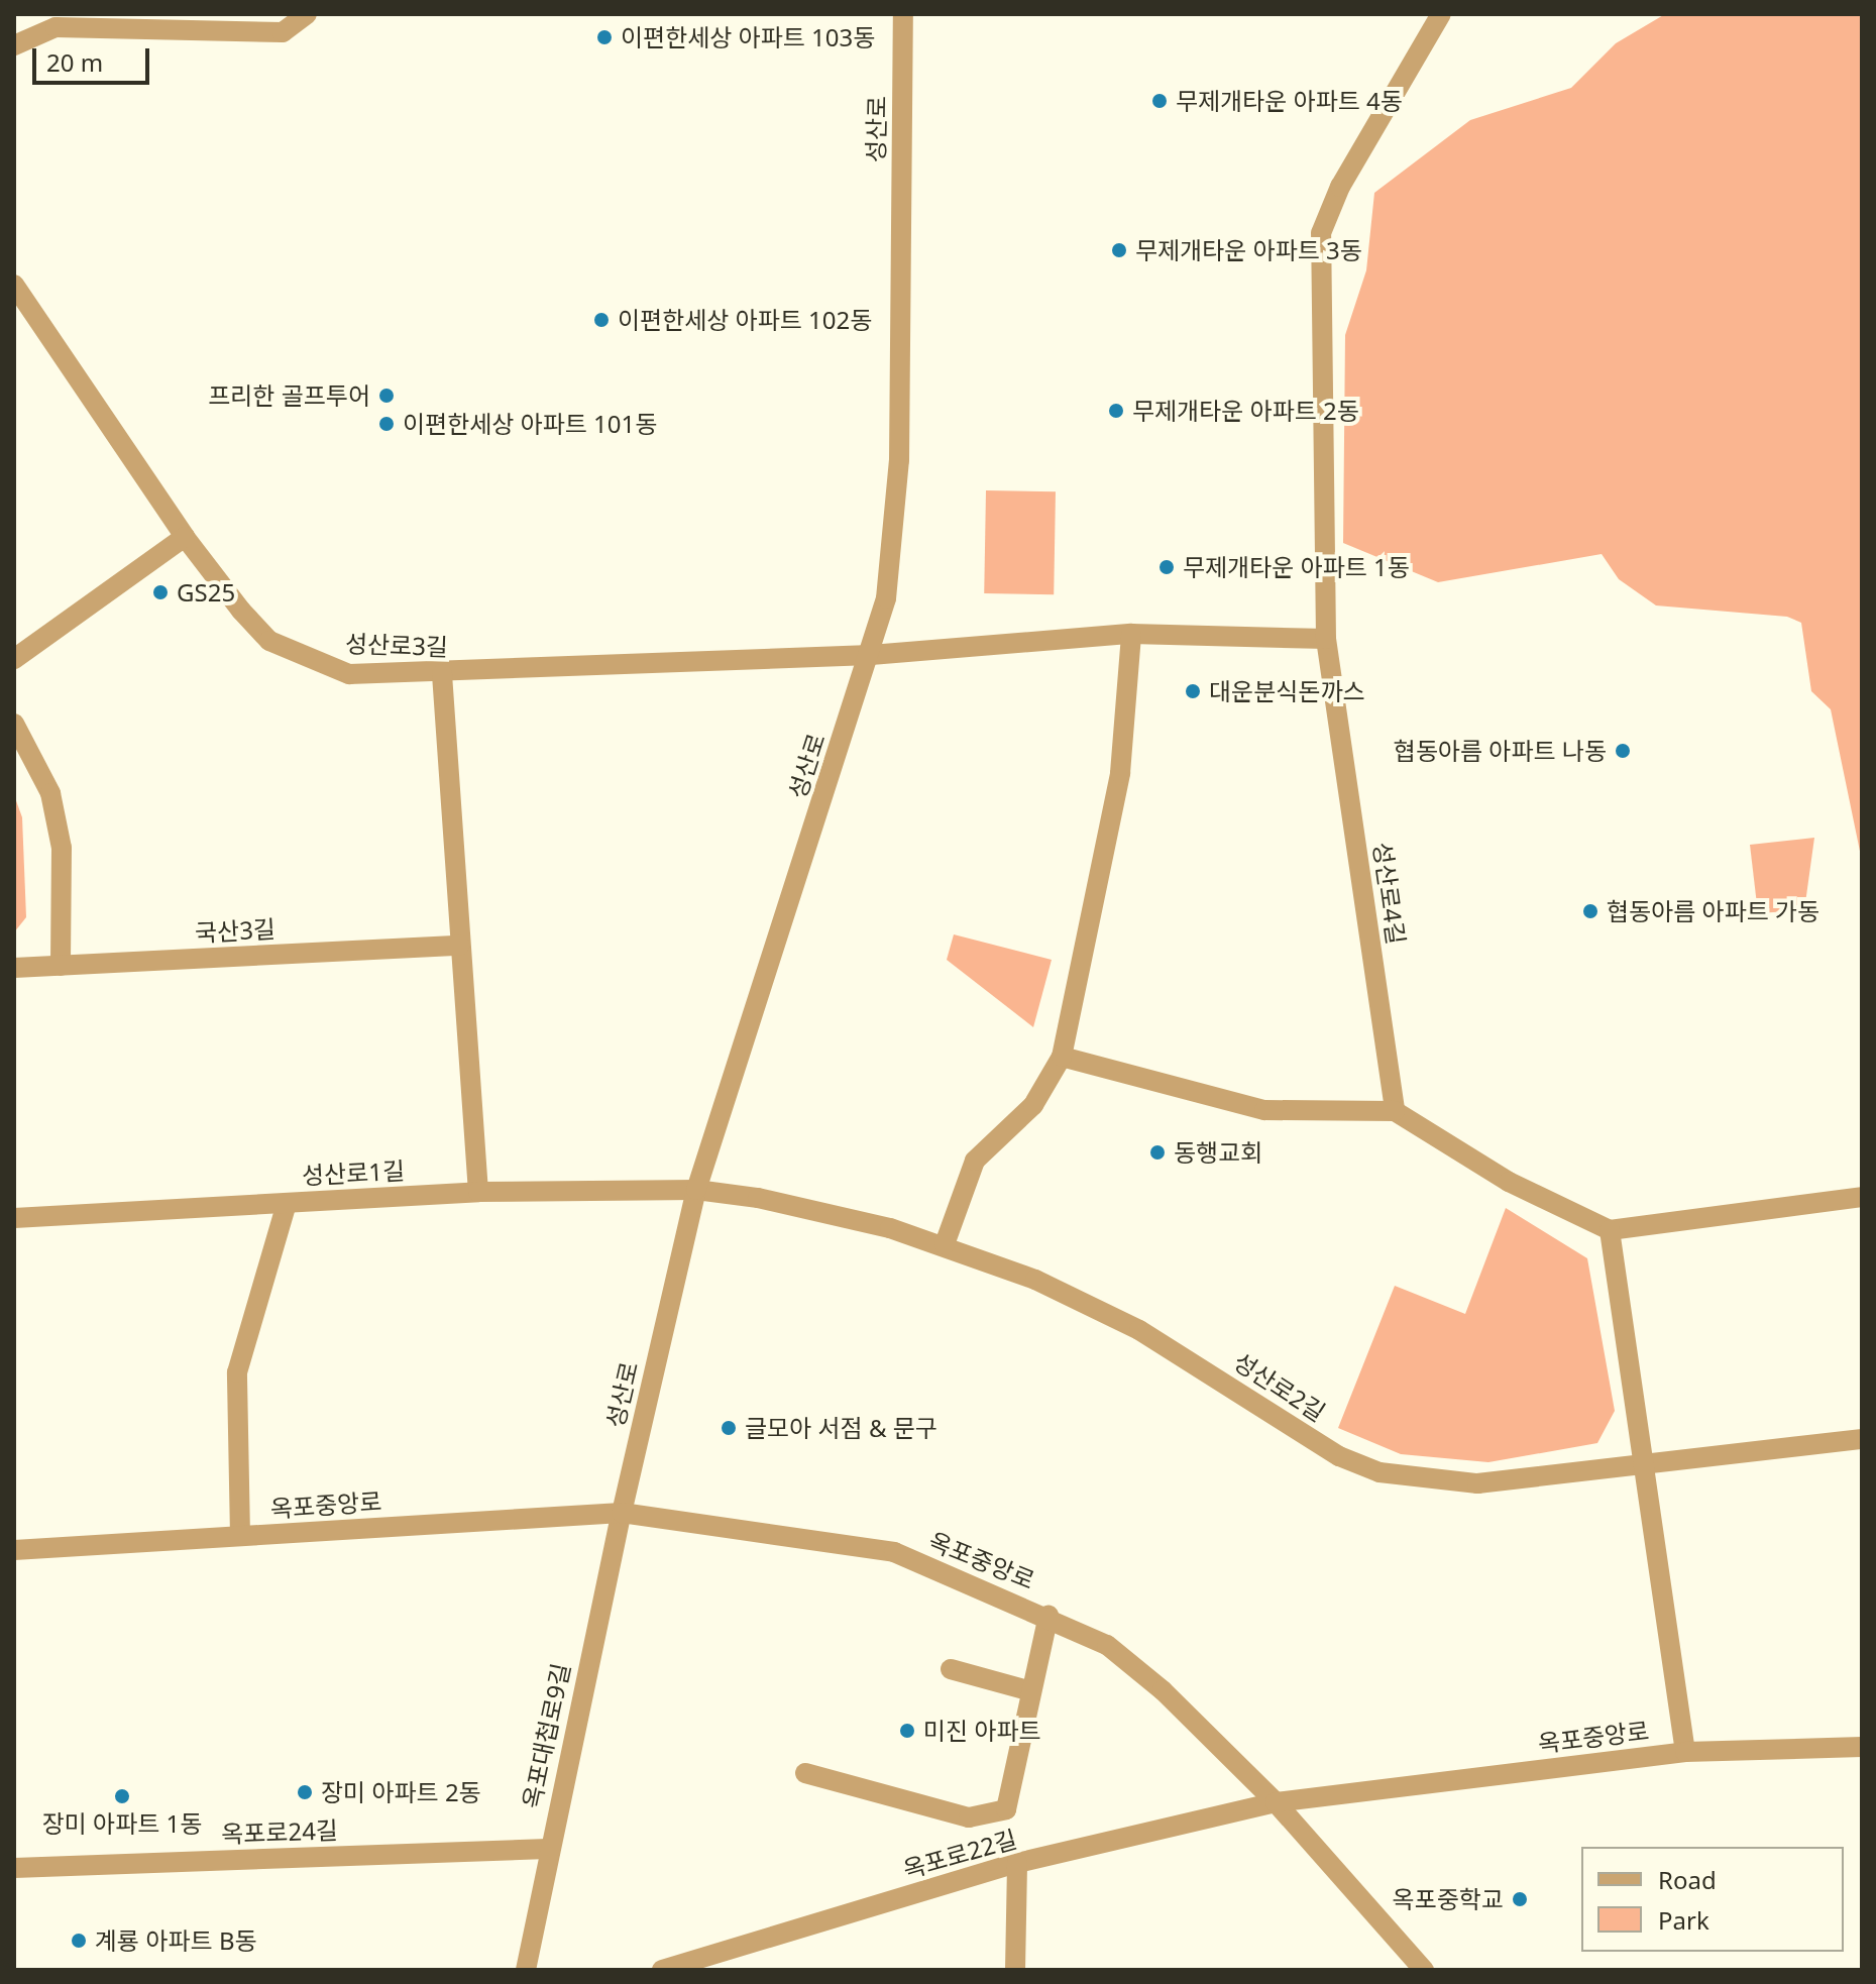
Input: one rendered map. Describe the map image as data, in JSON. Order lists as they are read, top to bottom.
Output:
{
  "streets": {
    "street": [
      "성산로",
      "성산로3길",
      "성산로4길",
      "국산3길",
      "성산로1길",
      "성산로2길",
      "옥포중앙로",
      "옥포대첩로9길",
      "옥포로24길",
      "옥포로22길"
    ]
  },
  "crossings": [
    ["성산로", "성산로3길"],
    ["성산로", "성산로1길"],
    ["성산로", "성산로2길"],
    ["성산로", "옥포중앙로"],
    ["성산로", "옥포대첩로9길"],
    ["성산로1길", "성산로2길"],
    ["옥포중앙로", "옥포대첩로9길"],
    ["옥포중앙로", "옥포로22길"],
    ["옥포대첩로9길", "옥포로24길"]
  ],
  "places": [
    "이편한세상 아파트 103동",
    "무제개타운 아파트 4동",
    "무제개타운 아파트 3동",
    "이편한세상 아파트 102동",
    "프리한 골프투어",
    "무제개타운 아파트 2동",
    "이편한세상 아파트 101동",
    "무제개타운 아파트 1동",
    "GS25",
    "대운분식돈까스",
    "협동아름 아파트 나동",
    "협동아름 아파트 가동",
    "동행교회",
    "글모아 서점 & 문구",
    "미진 아파트",
    "장미 아파트 2동",
    "장미 아파트 1동",
    "옥포중학교",
    "계룡 아파트 B동"
  ],
  "legend": ["Road", "Park"],
  "scale_bar": "20 m"
}
